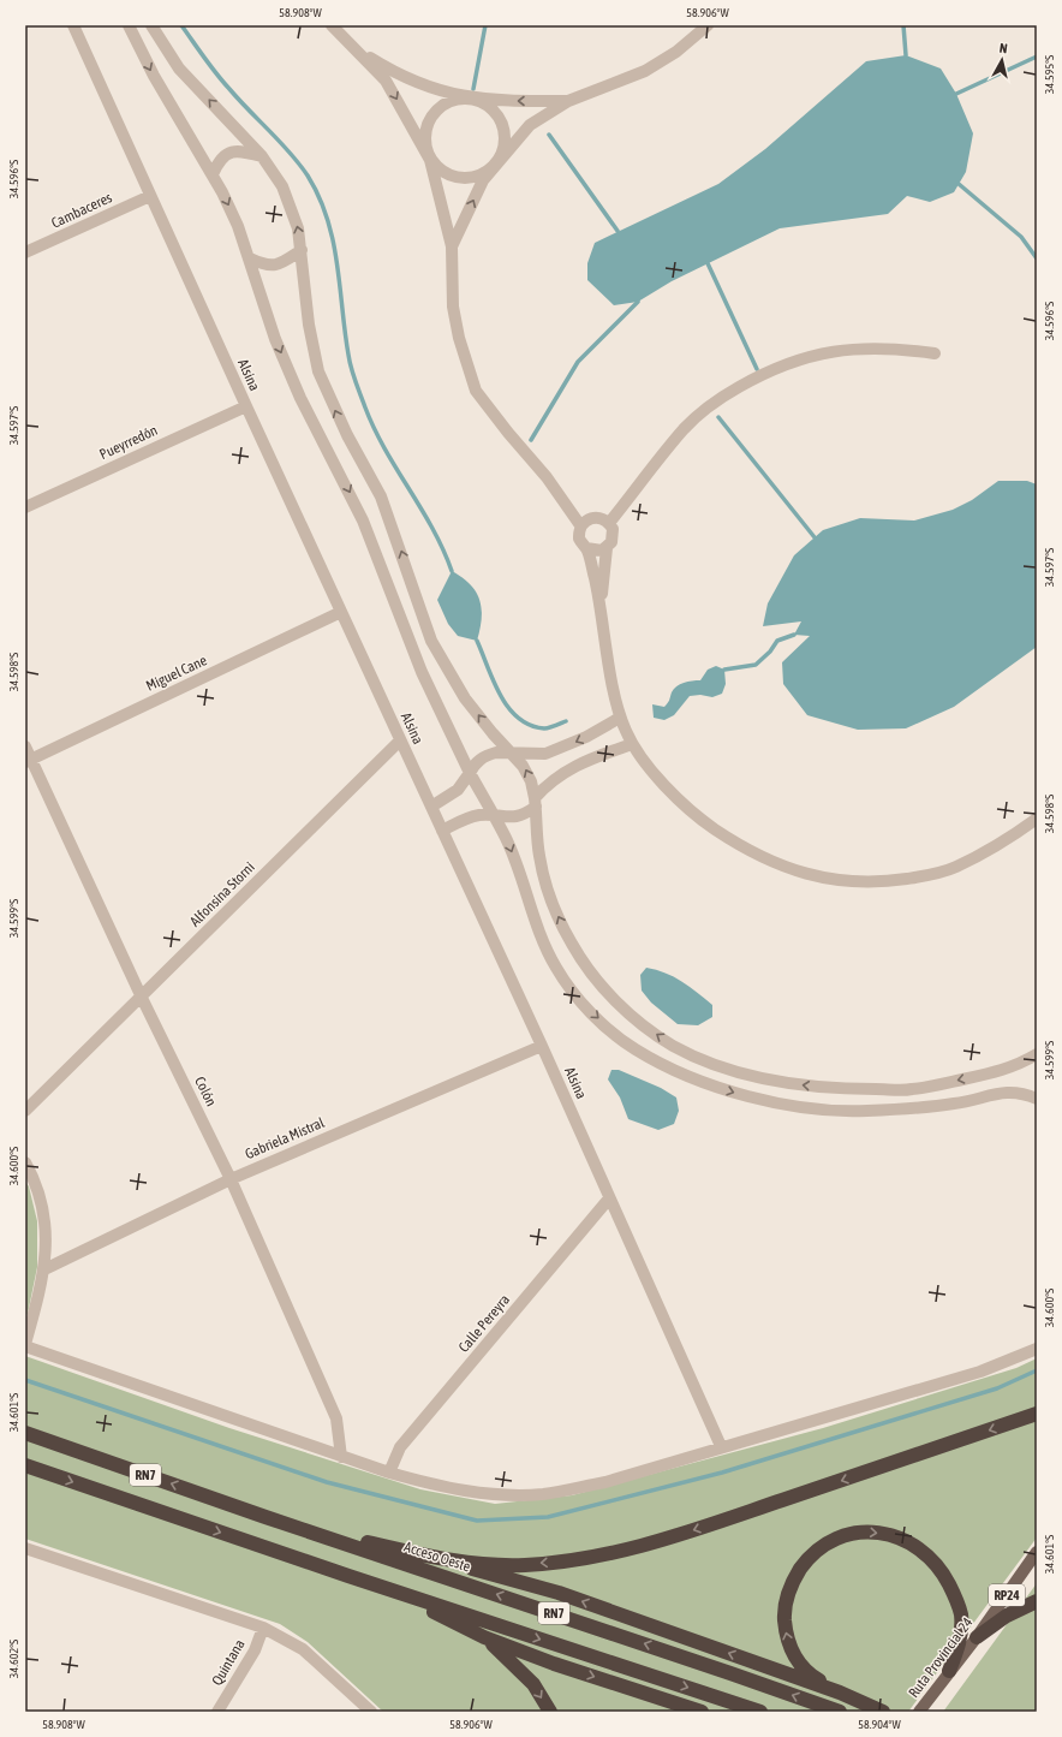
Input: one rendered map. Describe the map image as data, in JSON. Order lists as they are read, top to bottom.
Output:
{
  "streets": {
    "highway": ["RN7", "Acceso Oeste"],
    "main road": ["RP24", "Ruta Provincial 24"],
    "street": [
      "Cambaceres",
      "Alsina",
      "Pueyrredón",
      "Miguel Cane",
      "Alfonsina Storni",
      "Colón",
      "Gabriela Mistral",
      "Calle Pereyra",
      "Quintana"
    ]
  },
  "crossings": [
    ["Cambaceres", "Alsina"],
    ["Alsina", "Pueyrredón"],
    ["Alsina", "Miguel Cane"],
    ["Alsina", "Alfonsina Storni"],
    ["Alsina", "Gabriela Mistral"],
    ["Alsina", "Calle Pereyra"],
    ["Miguel Cane", "Colón"],
    ["Alfonsina Storni", "Colón"],
    ["Colón", "Gabriela Mistral"]
  ],
  "north": "top",
  "coordinates": [
    "58.908°W",
    "58.906°W",
    "34.595°S",
    "34.596°S",
    "34.597°S",
    "34.598°S",
    "34.599°S",
    "34.600°S",
    "34.601°S",
    "34.602°S",
    "58.904°W"
  ]
}
